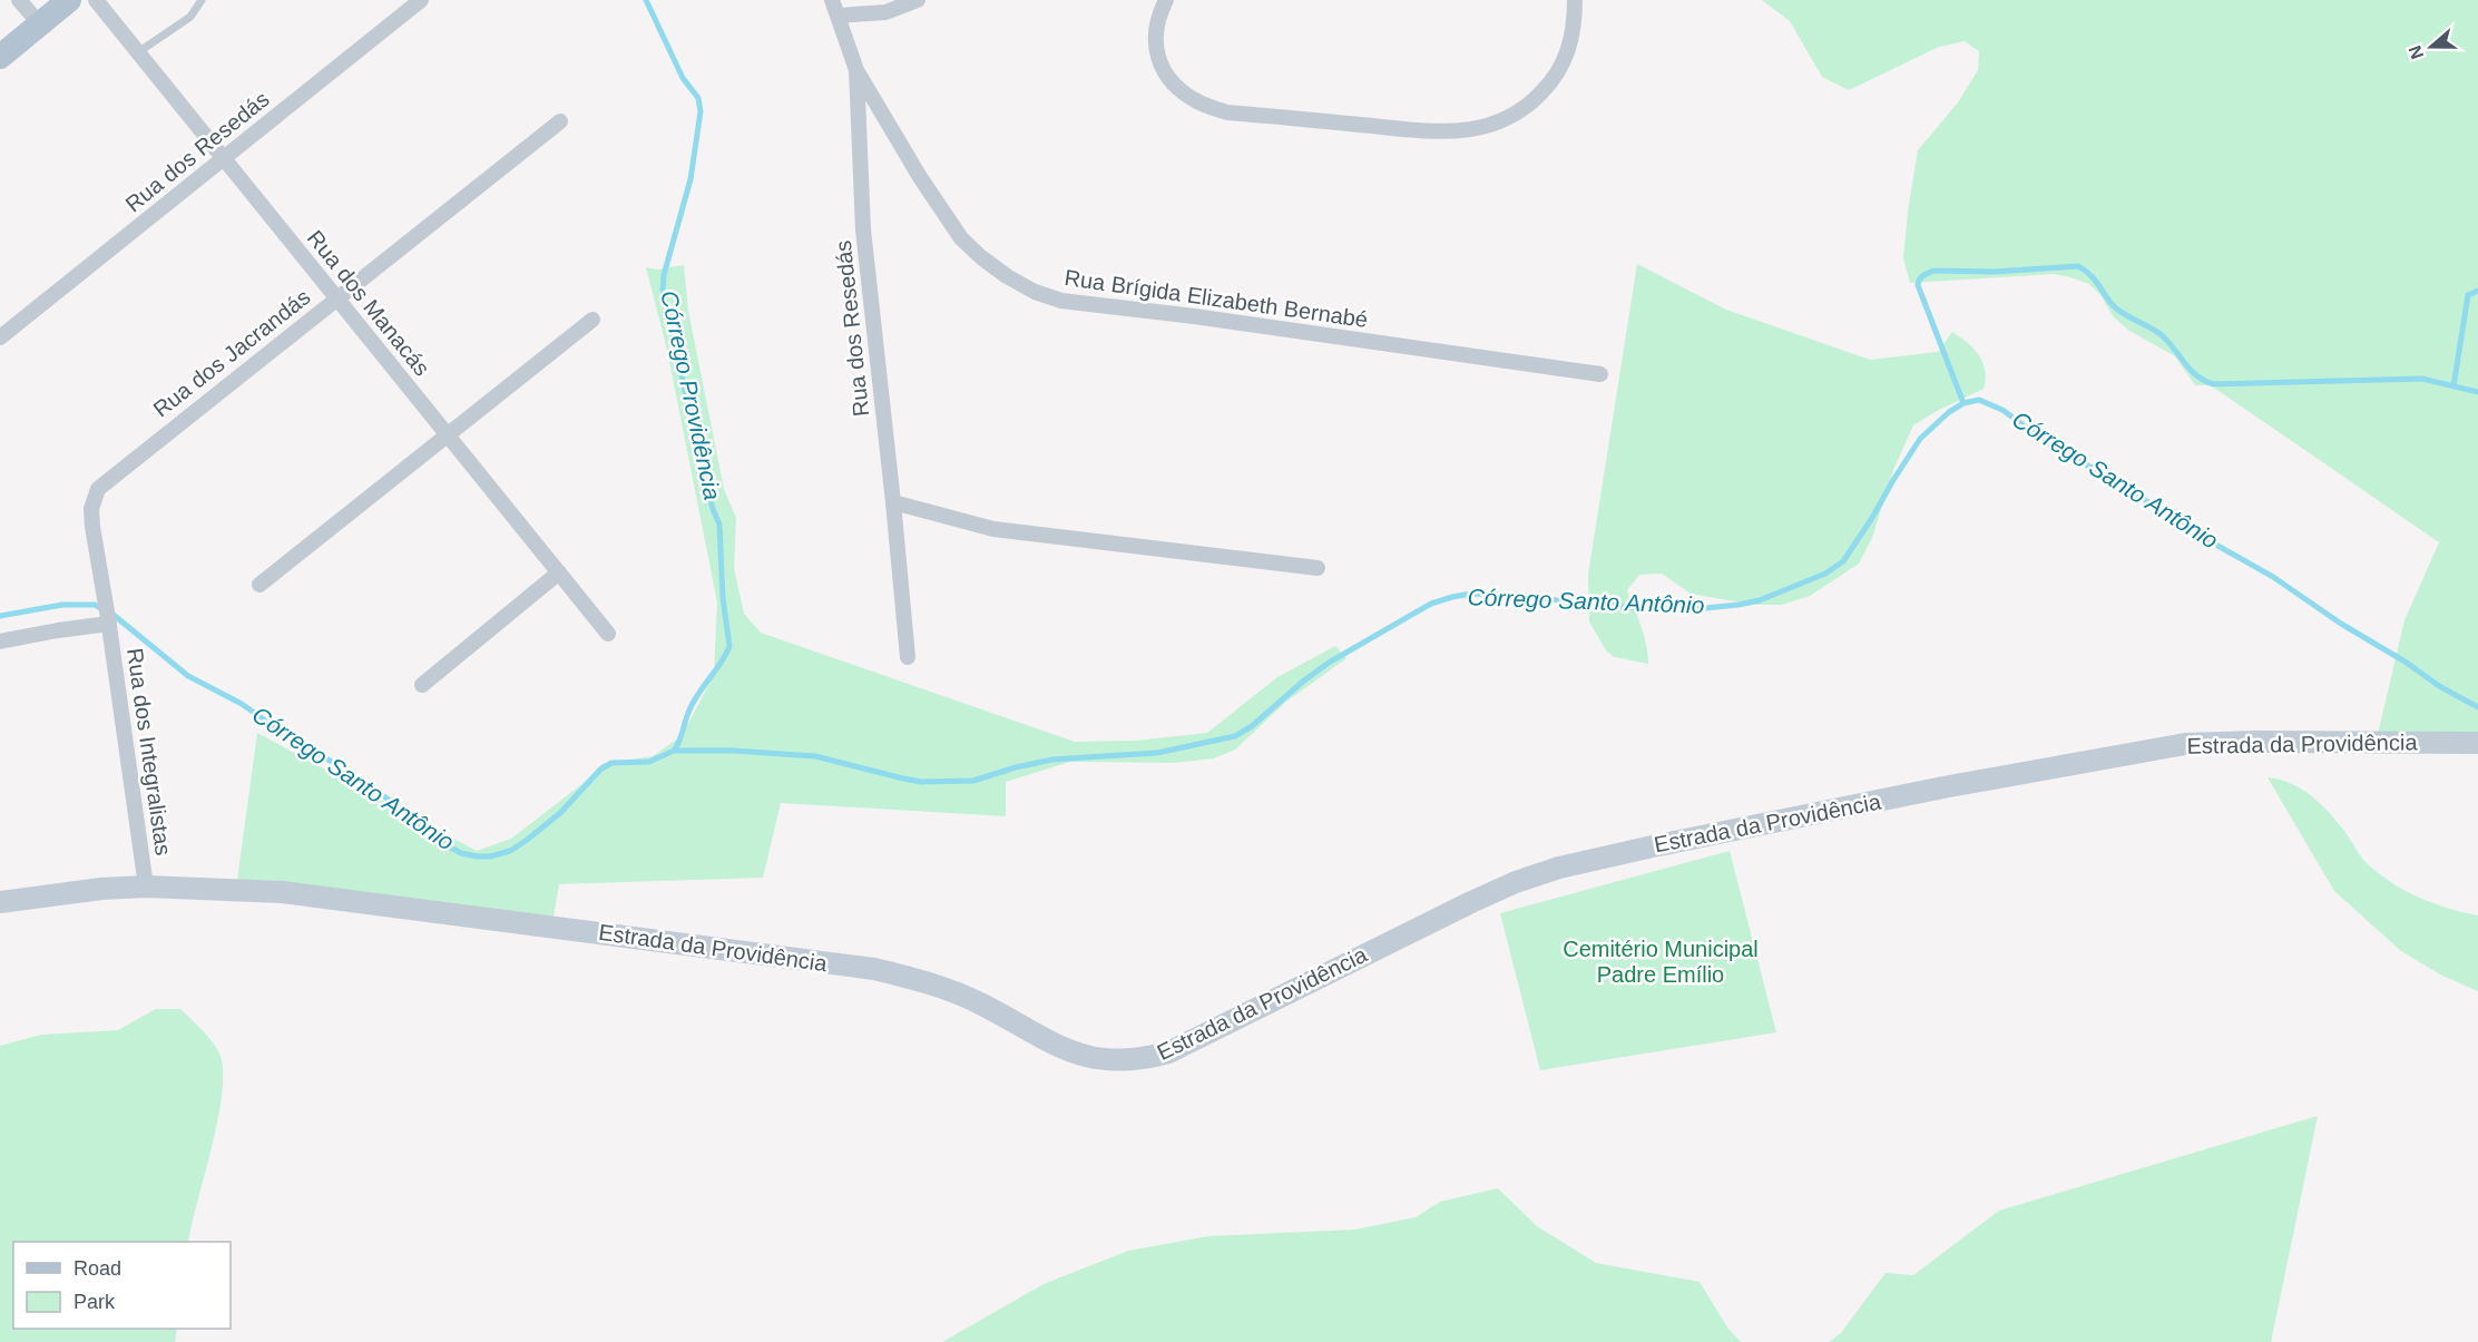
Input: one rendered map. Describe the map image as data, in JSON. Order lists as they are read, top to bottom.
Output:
{
  "streets": {
    "street": [
      "Rua dos Resedás",
      "Rua Brígida Elizabeth Bernabé",
      "Rua dos Manacás",
      "Rua dos Jacrandás",
      "Estrada da Providência",
      "Rua dos Integralistas"
    ]
  },
  "crossings": [
    ["Rua dos Resedás", "Rua Brígida Elizabeth Bernabé"],
    ["Rua dos Resedás", "Rua dos Manacás"],
    ["Rua dos Manacás", "Rua dos Jacrandás"],
    ["Rua dos Jacrandás", "Rua dos Integralistas"],
    ["Estrada da Providência", "Rua dos Integralistas"]
  ],
  "water": ["Córrego Providência", "Córrego Santo Antônio"],
  "parks": ["Cemitério Municipal Padre Emílio"],
  "legend": ["Road", "Park"],
  "north": "left"
}
